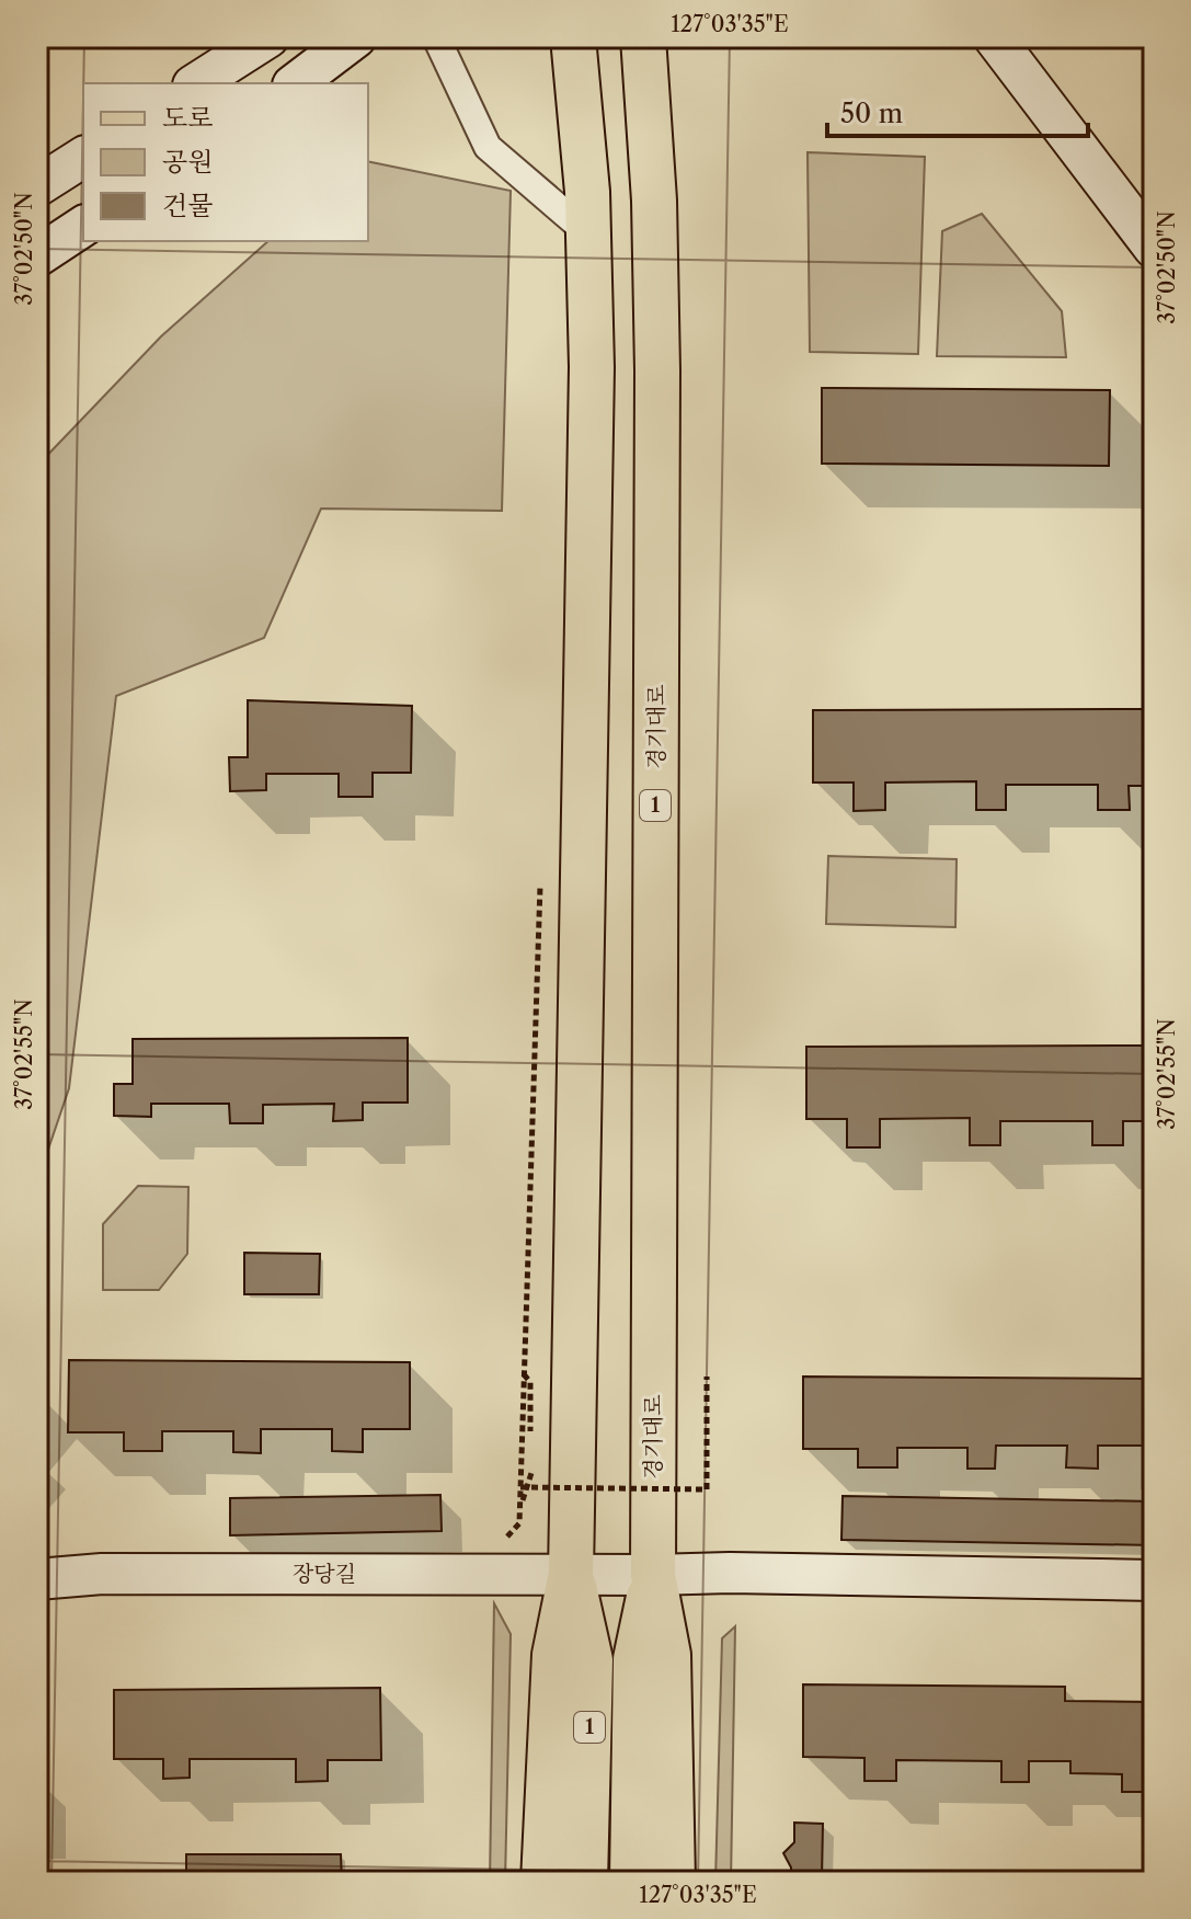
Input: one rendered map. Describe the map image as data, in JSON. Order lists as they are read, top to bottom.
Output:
{
  "streets": {
    "main road": ["경기대로", "1"],
    "street": ["장당길"]
  },
  "crossings": [
    ["경기대로", "장당길"]
  ],
  "legend": ["도로", "공원", "건물"],
  "scale_bar": "50 m",
  "coordinates": ["127°03'35\"E", "37°02'50\"N", "37°02'55\"N"]
}
